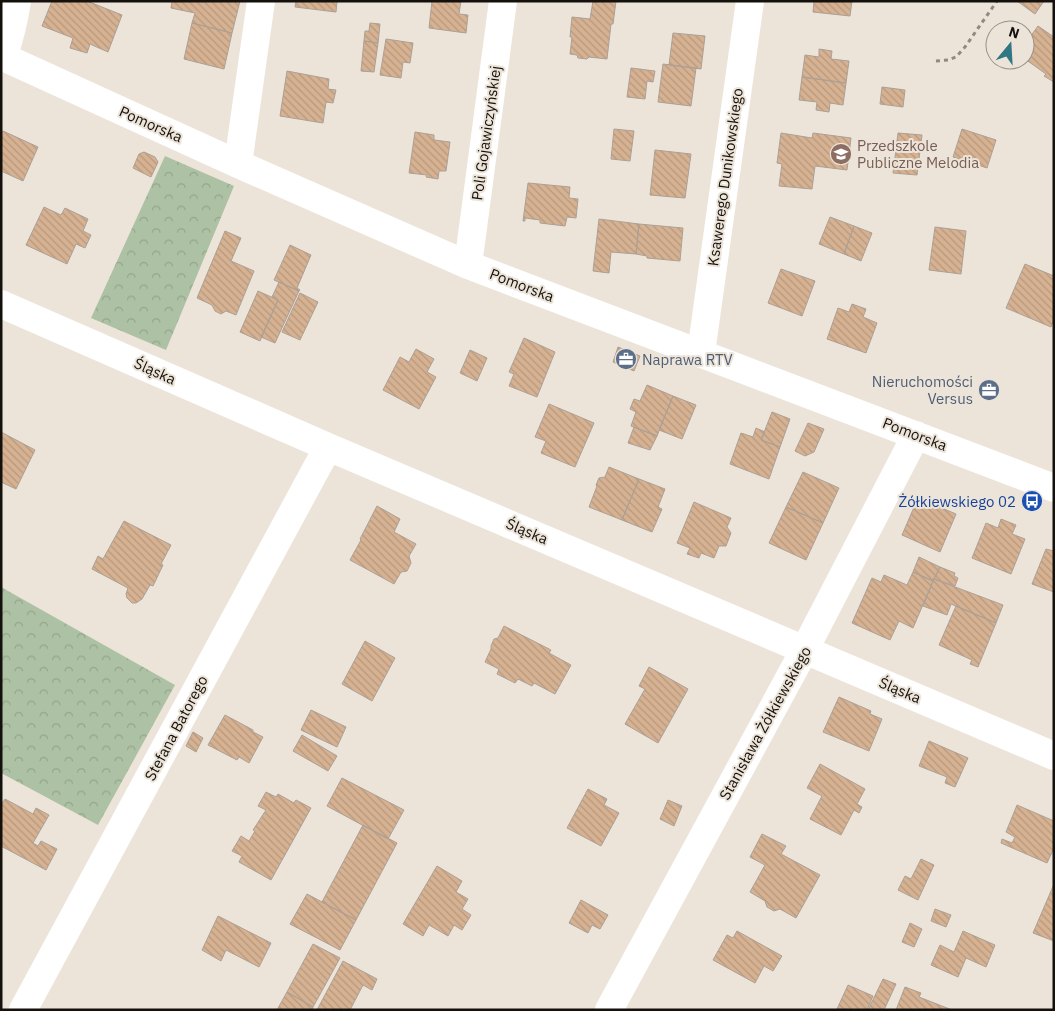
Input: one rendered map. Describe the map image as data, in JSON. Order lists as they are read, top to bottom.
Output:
{
  "streets": {
    "street": [
      "Pomorska",
      "Poli Gojawiczyńskiej",
      "Ksawerego Dunikowskiego",
      "Śląska",
      "Stanisława Żółkiewskiego",
      "Stefana Batorego"
    ]
  },
  "crossings": [
    ["Pomorska", "Poli Gojawiczyńskiej"],
    ["Pomorska", "Ksawerego Dunikowskiego"],
    ["Pomorska", "Stanisława Żółkiewskiego"],
    ["Śląska", "Stanisława Żółkiewskiego"],
    ["Śląska", "Stefana Batorego"]
  ],
  "places": {
    "school or university": ["Przedszkole Publiczne Melodia"],
    "office": ["Naprawa RTV", "Nieruchomości Versus"],
    "bus stop": ["Żółkiewskiego 02"]
  },
  "north": "top"
}
